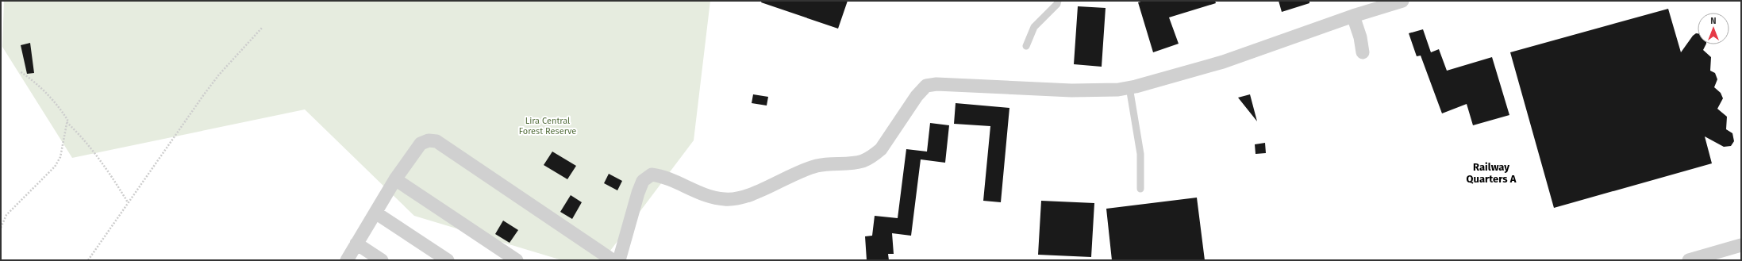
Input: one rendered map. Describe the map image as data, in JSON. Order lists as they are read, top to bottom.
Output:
{
  "districts": ["Railway Quarters A"],
  "parks": ["Lira Central Forest Reserve"],
  "north": "top"
}
